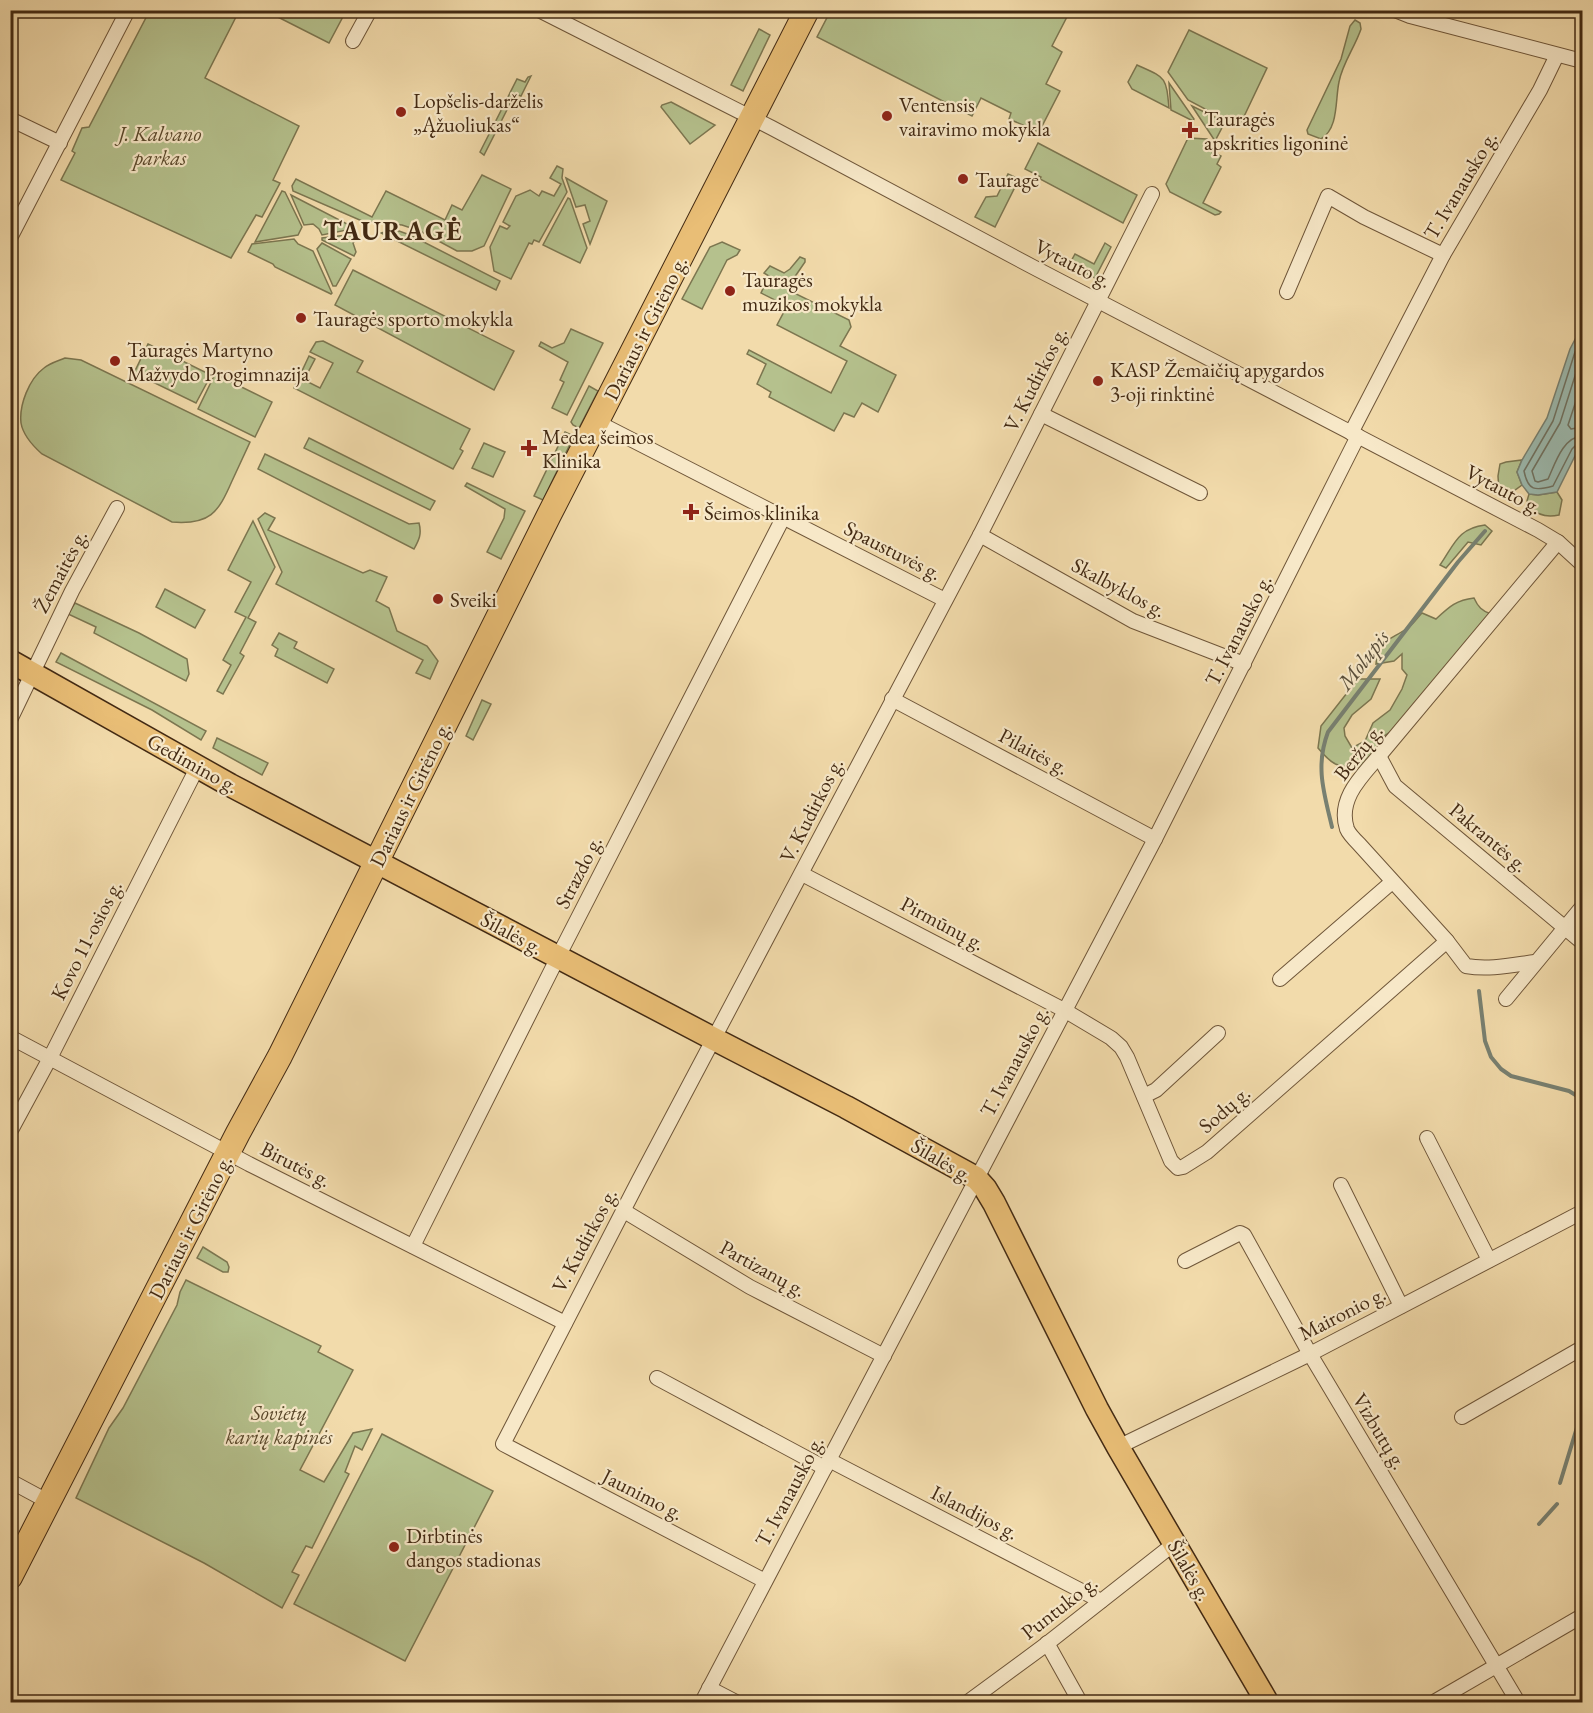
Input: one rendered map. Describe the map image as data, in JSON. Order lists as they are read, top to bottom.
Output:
{
  "streets": {
    "highway": ["Dariaus ir Girėno g."],
    "main road": ["Gedimino g.", "Šilalės g."],
    "street": [
      "T. Ivanausko g.",
      "Vytauto g.",
      "V. Kudirkos g.",
      "Spaustuvės g.",
      "Žemaitės g.",
      "Skalbyklos g.",
      "Pilaitės g.",
      "Beržų g.",
      "Pakrantės g.",
      "Strazdo g.",
      "Pirmūnų g.",
      "Kovo 11-osios g.",
      "Sodų g.",
      "Birutės g.",
      "Partizanų g.",
      "Maironio g.",
      "Vizbutų g.",
      "Jaunimo g.",
      "Islandijos g.",
      "Puntuko g."
    ]
  },
  "crossings": [
    ["T. Ivanausko g.", "Vytauto g."],
    ["T. Ivanausko g.", "Skalbyklos g."],
    ["T. Ivanausko g.", "Pilaitės g."],
    ["T. Ivanausko g.", "Pirmūnų g."],
    ["T. Ivanausko g.", "Šilalės g."],
    ["T. Ivanausko g.", "Sodų g."],
    ["T. Ivanausko g.", "Partizanų g."],
    ["T. Ivanausko g.", "Jaunimo g."],
    ["T. Ivanausko g.", "Islandijos g."],
    ["Vytauto g.", "Dariaus ir Girėno g."],
    ["Vytauto g.", "V. Kudirkos g."],
    ["Vytauto g.", "Beržų g."],
    ["Dariaus ir Girėno g.", "Spaustuvės g."],
    ["Dariaus ir Girėno g.", "Gedimino g."],
    ["Dariaus ir Girėno g.", "Šilalės g."],
    ["Dariaus ir Girėno g.", "Birutės g."],
    ["V. Kudirkos g.", "Spaustuvės g."],
    ["V. Kudirkos g.", "Skalbyklos g."],
    ["V. Kudirkos g.", "Pilaitės g."],
    ["V. Kudirkos g.", "Pirmūnų g."],
    ["V. Kudirkos g.", "Šilalės g."],
    ["V. Kudirkos g.", "Birutės g."],
    ["V. Kudirkos g.", "Partizanų g."],
    ["V. Kudirkos g.", "Jaunimo g."],
    ["Spaustuvės g.", "Strazdo g."],
    ["Žemaitės g.", "Gedimino g."],
    ["Beržų g.", "Pakrantės g."],
    ["Beržų g.", "Sodų g."],
    ["Gedimino g.", "Šilalės g."],
    ["Gedimino g.", "Kovo 11-osios g."],
    ["Strazdo g.", "Šilalės g."],
    ["Strazdo g.", "Birutės g."],
    ["Pirmūnų g.", "Sodų g."],
    ["Šilalės g.", "Maironio g."],
    ["Šilalės g.", "Puntuko g."],
    ["Kovo 11-osios g.", "Birutės g."],
    ["Maironio g.", "Vizbutų g."],
    ["Islandijos g.", "Puntuko g."]
  ],
  "districts": ["TAURAGĖ"],
  "water": ["Molupis"],
  "parks": ["J. Kalvano parkas", "Sovietų karių kapinės"],
  "places": {
    "other": [
      "Lopšelis-darželis „Ąžuoliukas“",
      "Ventensis vairavimo mokykla",
      "Tauragė",
      "Tauragės muzikos mokykla",
      "Tauragės sporto mokykla",
      "Tauragės Martyno Mažvydo Progimnazija",
      "KASP Žemaičių apygardos 3-oji rinktinė",
      "Sveiki",
      "Dirbtinės dangos stadionas"
    ],
    "health": ["Tauragės apskrities ligoninė", "Medea šeimos Klinika", "Šeimos klinika"]
  }
}
